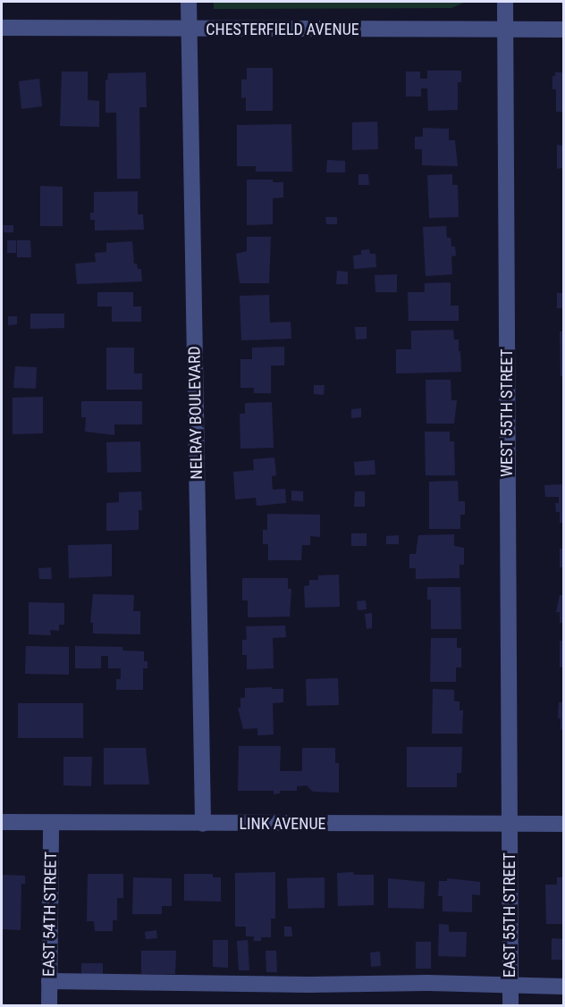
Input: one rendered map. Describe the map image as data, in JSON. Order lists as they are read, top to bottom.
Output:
{
  "streets": {
    "street": [
      "CHESTERFIELD AVENUE",
      "NELRAY BOULEVARD",
      "WEST 55TH STREET",
      "LINK AVENUE",
      "EAST 54TH STREET",
      "EAST 55TH STREET"
    ]
  },
  "crossings": [
    ["CHESTERFIELD AVENUE", "NELRAY BOULEVARD"],
    ["CHESTERFIELD AVENUE", "WEST 55TH STREET"],
    ["NELRAY BOULEVARD", "LINK AVENUE"],
    ["WEST 55TH STREET", "LINK AVENUE"],
    ["WEST 55TH STREET", "EAST 55TH STREET"],
    ["LINK AVENUE", "EAST 54TH STREET"],
    ["LINK AVENUE", "EAST 55TH STREET"]
  ]
}
